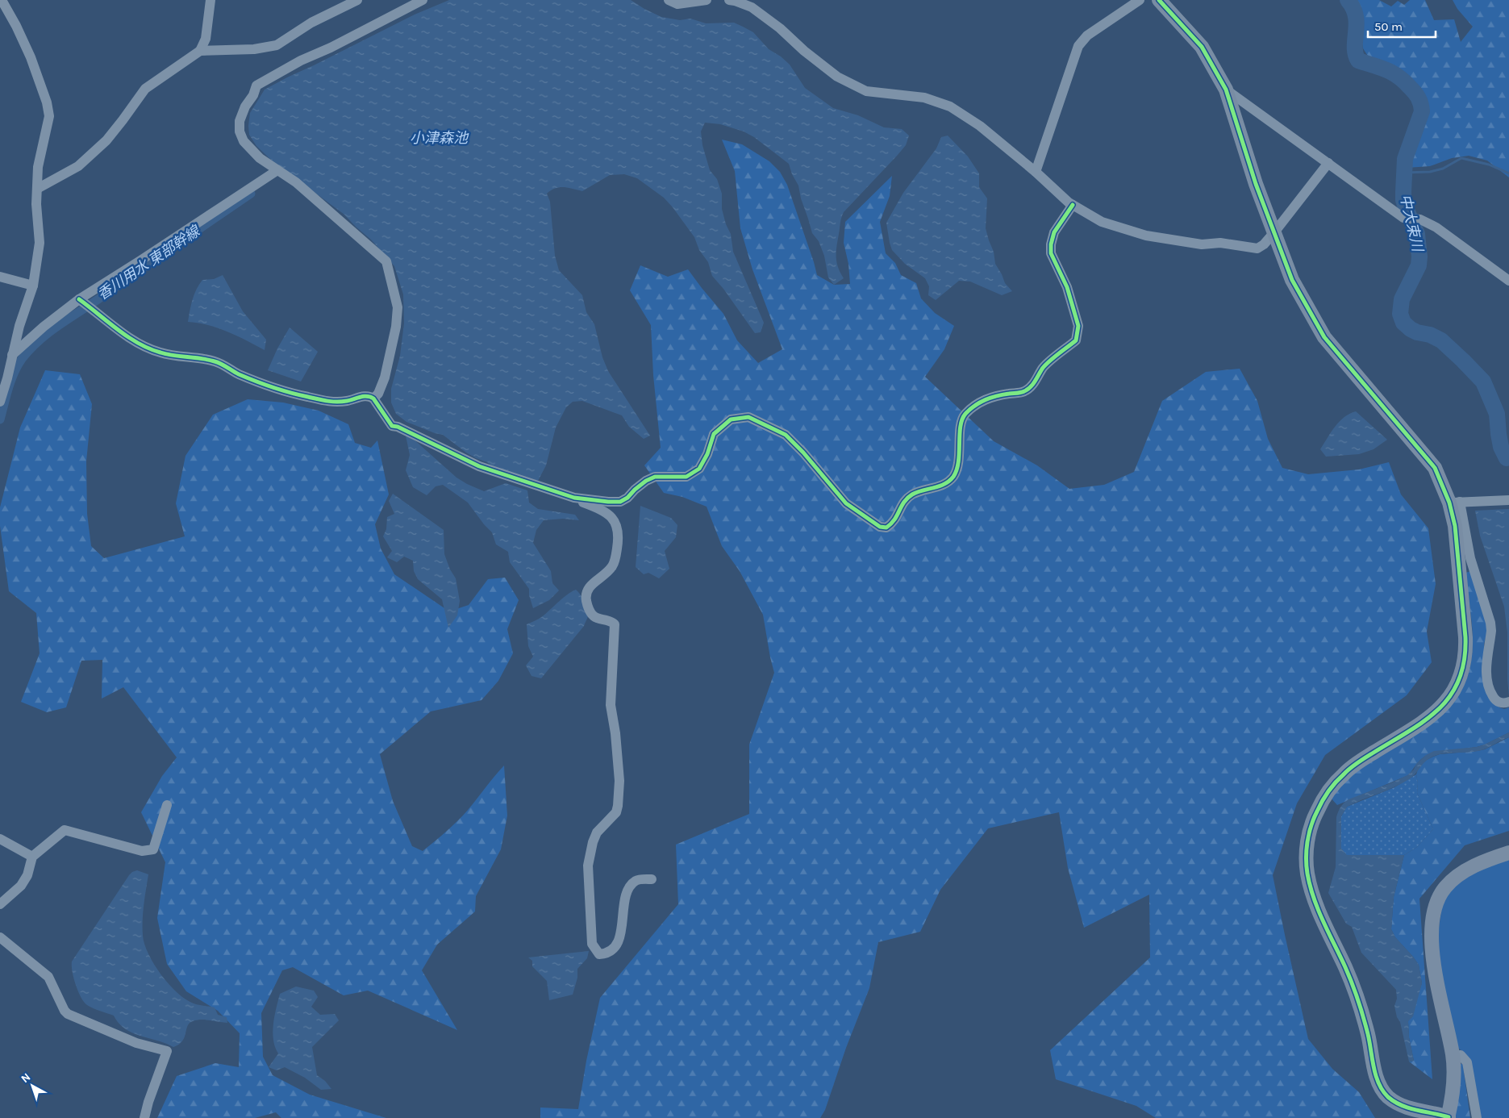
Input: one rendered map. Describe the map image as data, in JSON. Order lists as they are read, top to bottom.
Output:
{
  "water": ["小津森池", "中大束川", "香川用水 東部幹線"],
  "scale_bar": "50 m",
  "north": "top left"
}
